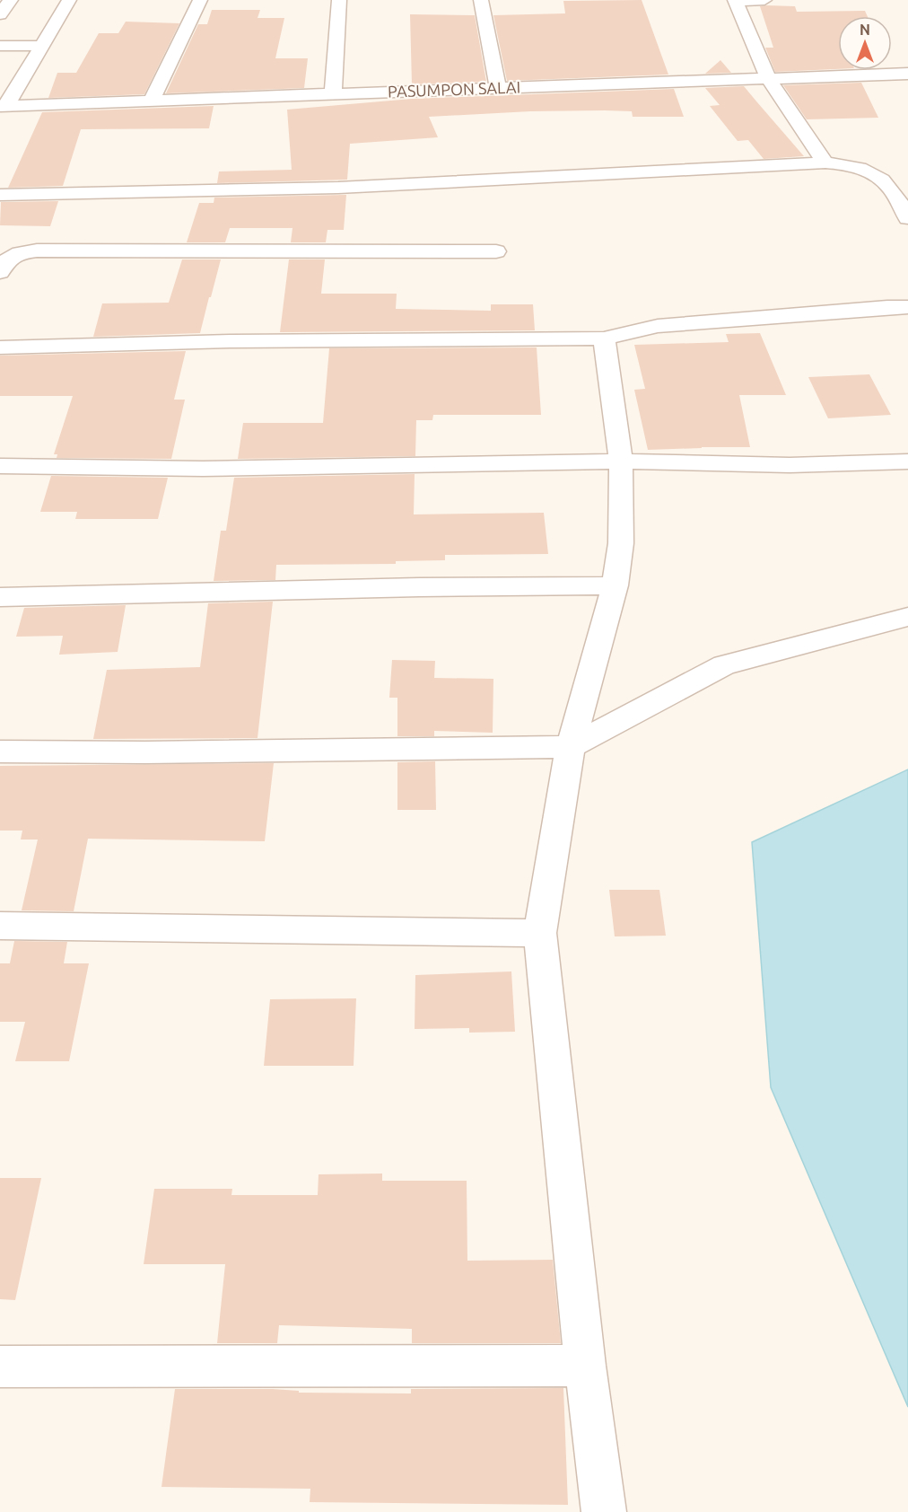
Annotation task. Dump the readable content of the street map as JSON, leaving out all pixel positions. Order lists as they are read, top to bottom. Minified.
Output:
{"streets":{"street":["PASUMPON SALAI"]},"north":"top"}
